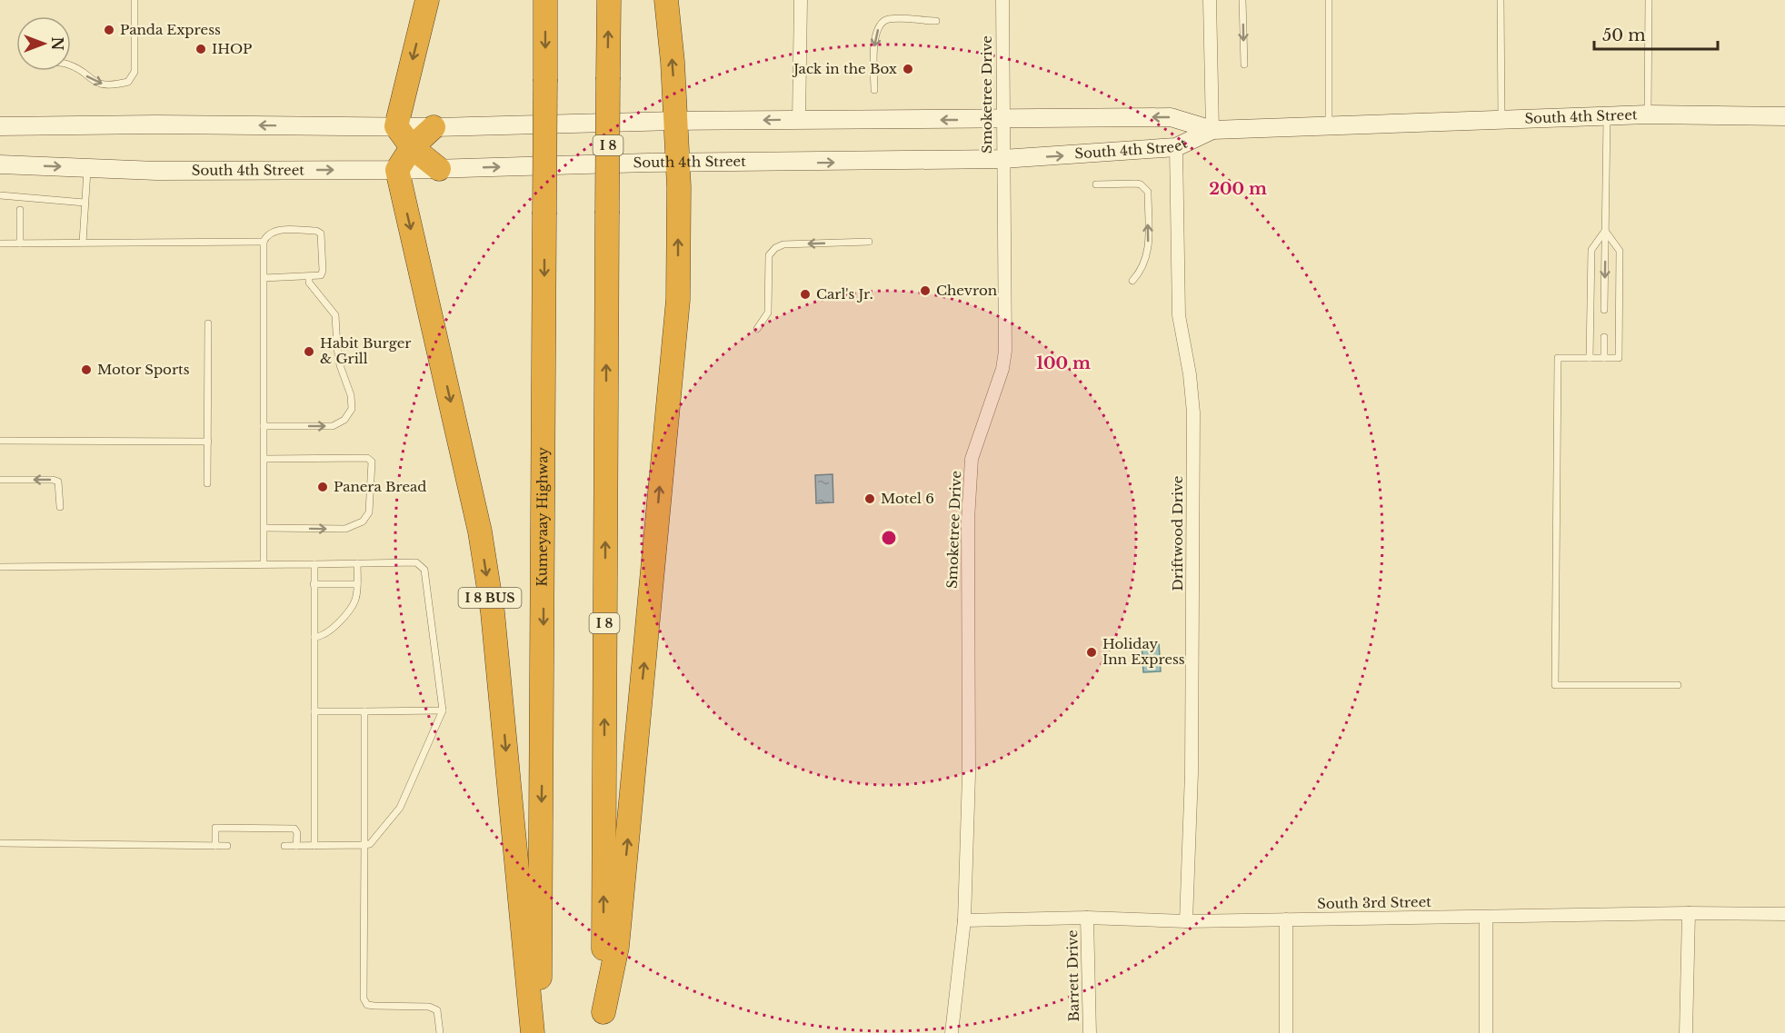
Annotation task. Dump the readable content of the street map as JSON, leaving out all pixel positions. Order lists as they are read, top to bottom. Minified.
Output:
{"streets":{"highway":["I 8","Kumeyaay Highway","I 8 BUS"],"main road":["South 4th Street"],"street":["Smoketree Drive","Driftwood Drive","South 3rd Street","Barrett Drive"]},"crossings":[["Smoketree Drive","South 4th Street"],["Smoketree Drive","South 3rd Street"],["South 4th Street","Driftwood Drive"],["South 4th Street","I 8 BUS"],["Driftwood Drive","South 3rd Street"],["South 3rd Street","Barrett Drive"]],"places":["Panda Express","IHOP","Jack in the Box","Chevron","Carl's Jr.","Habit Burger & Grill","Motor Sports","Panera Bread","Motel 6","Holiday Inn Express"],"scale_bar":"50 m","north":"right","rings":["200 m","100 m"]}
